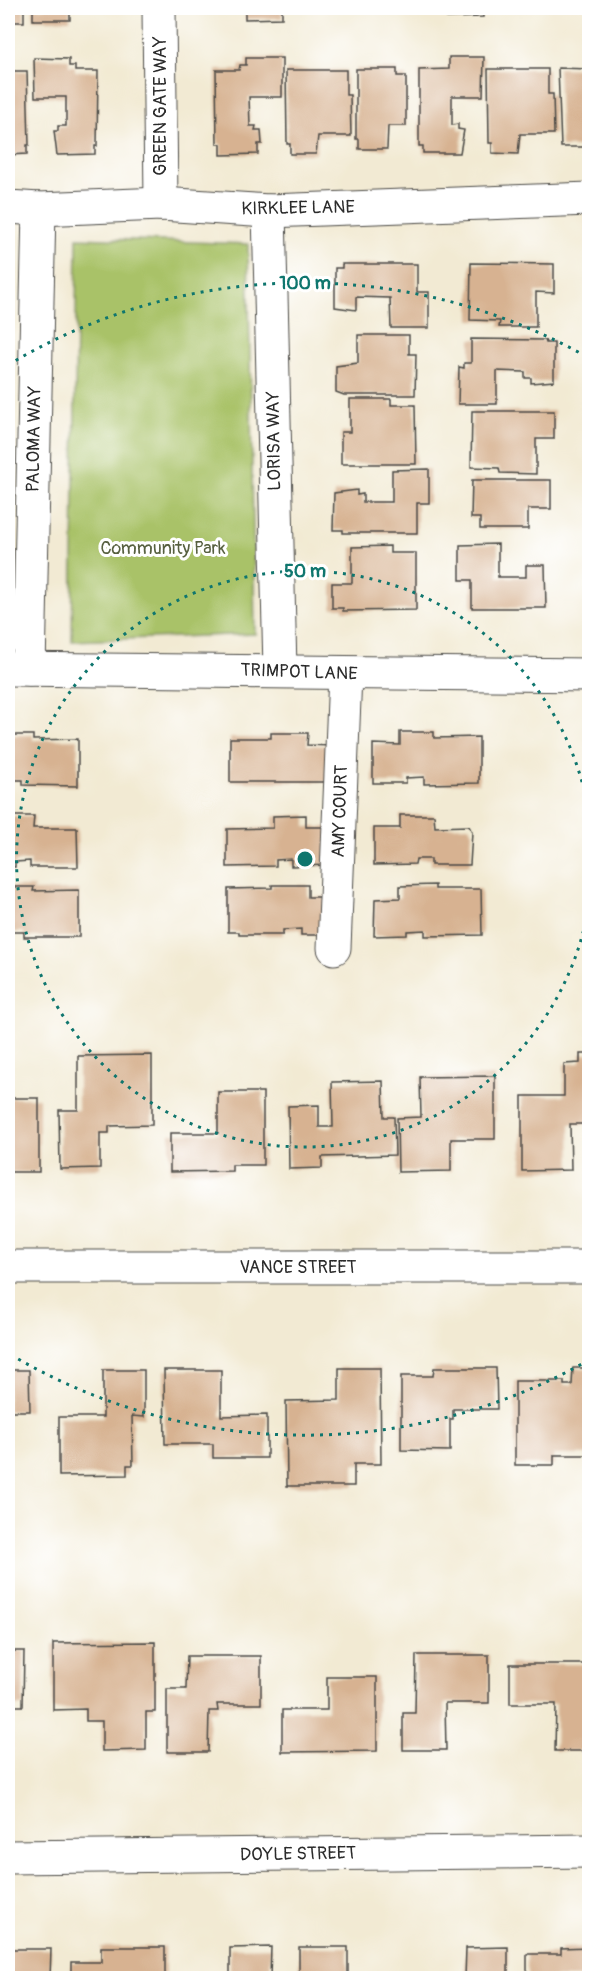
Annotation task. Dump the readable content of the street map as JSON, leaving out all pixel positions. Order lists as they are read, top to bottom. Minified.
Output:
{"streets":{"street":["GREEN GATE WAY","KIRKLEE LANE","PALOMA WAY","LORISA WAY","TRIMPOT LANE","AMY COURT","VANCE STREET","DOYLE STREET"]},"crossings":[["GREEN GATE WAY","KIRKLEE LANE"],["KIRKLEE LANE","PALOMA WAY"],["KIRKLEE LANE","LORISA WAY"],["PALOMA WAY","TRIMPOT LANE"],["LORISA WAY","TRIMPOT LANE"],["TRIMPOT LANE","AMY COURT"]],"parks":["Community Park"],"rings":["100 m","50 m"]}
